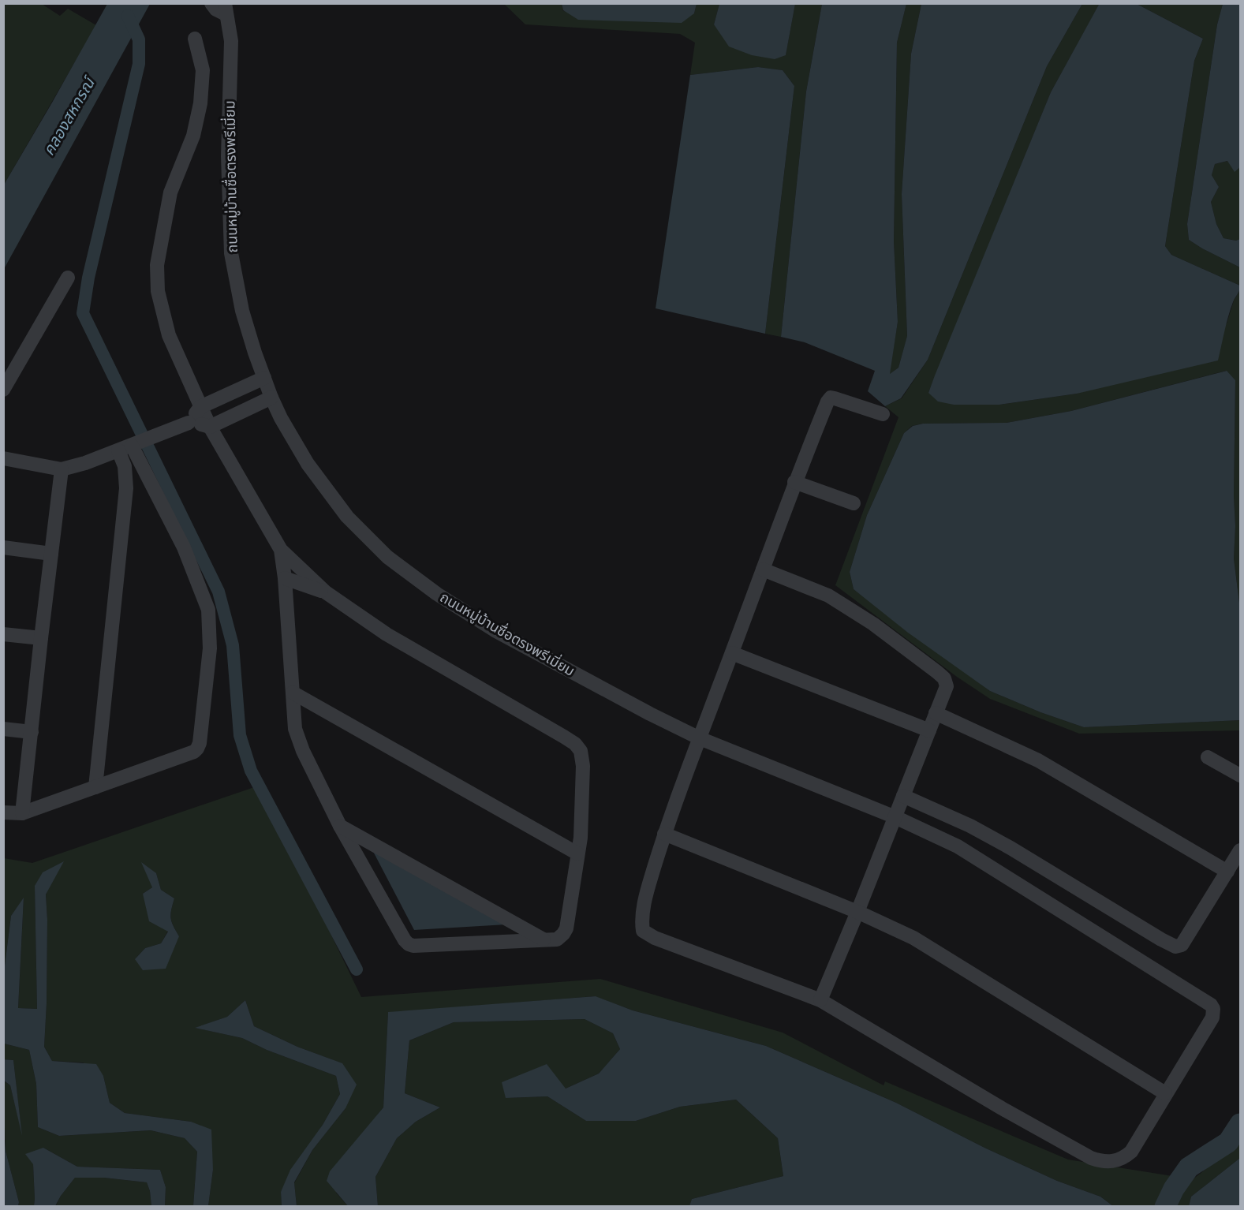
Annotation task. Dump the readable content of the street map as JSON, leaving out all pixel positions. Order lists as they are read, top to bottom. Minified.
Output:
{"streets":{"street":["ถนนหมู่บ้านซื่อตรงพรีเมี่ยม"]},"water":["คลองสหกรณ์"]}
